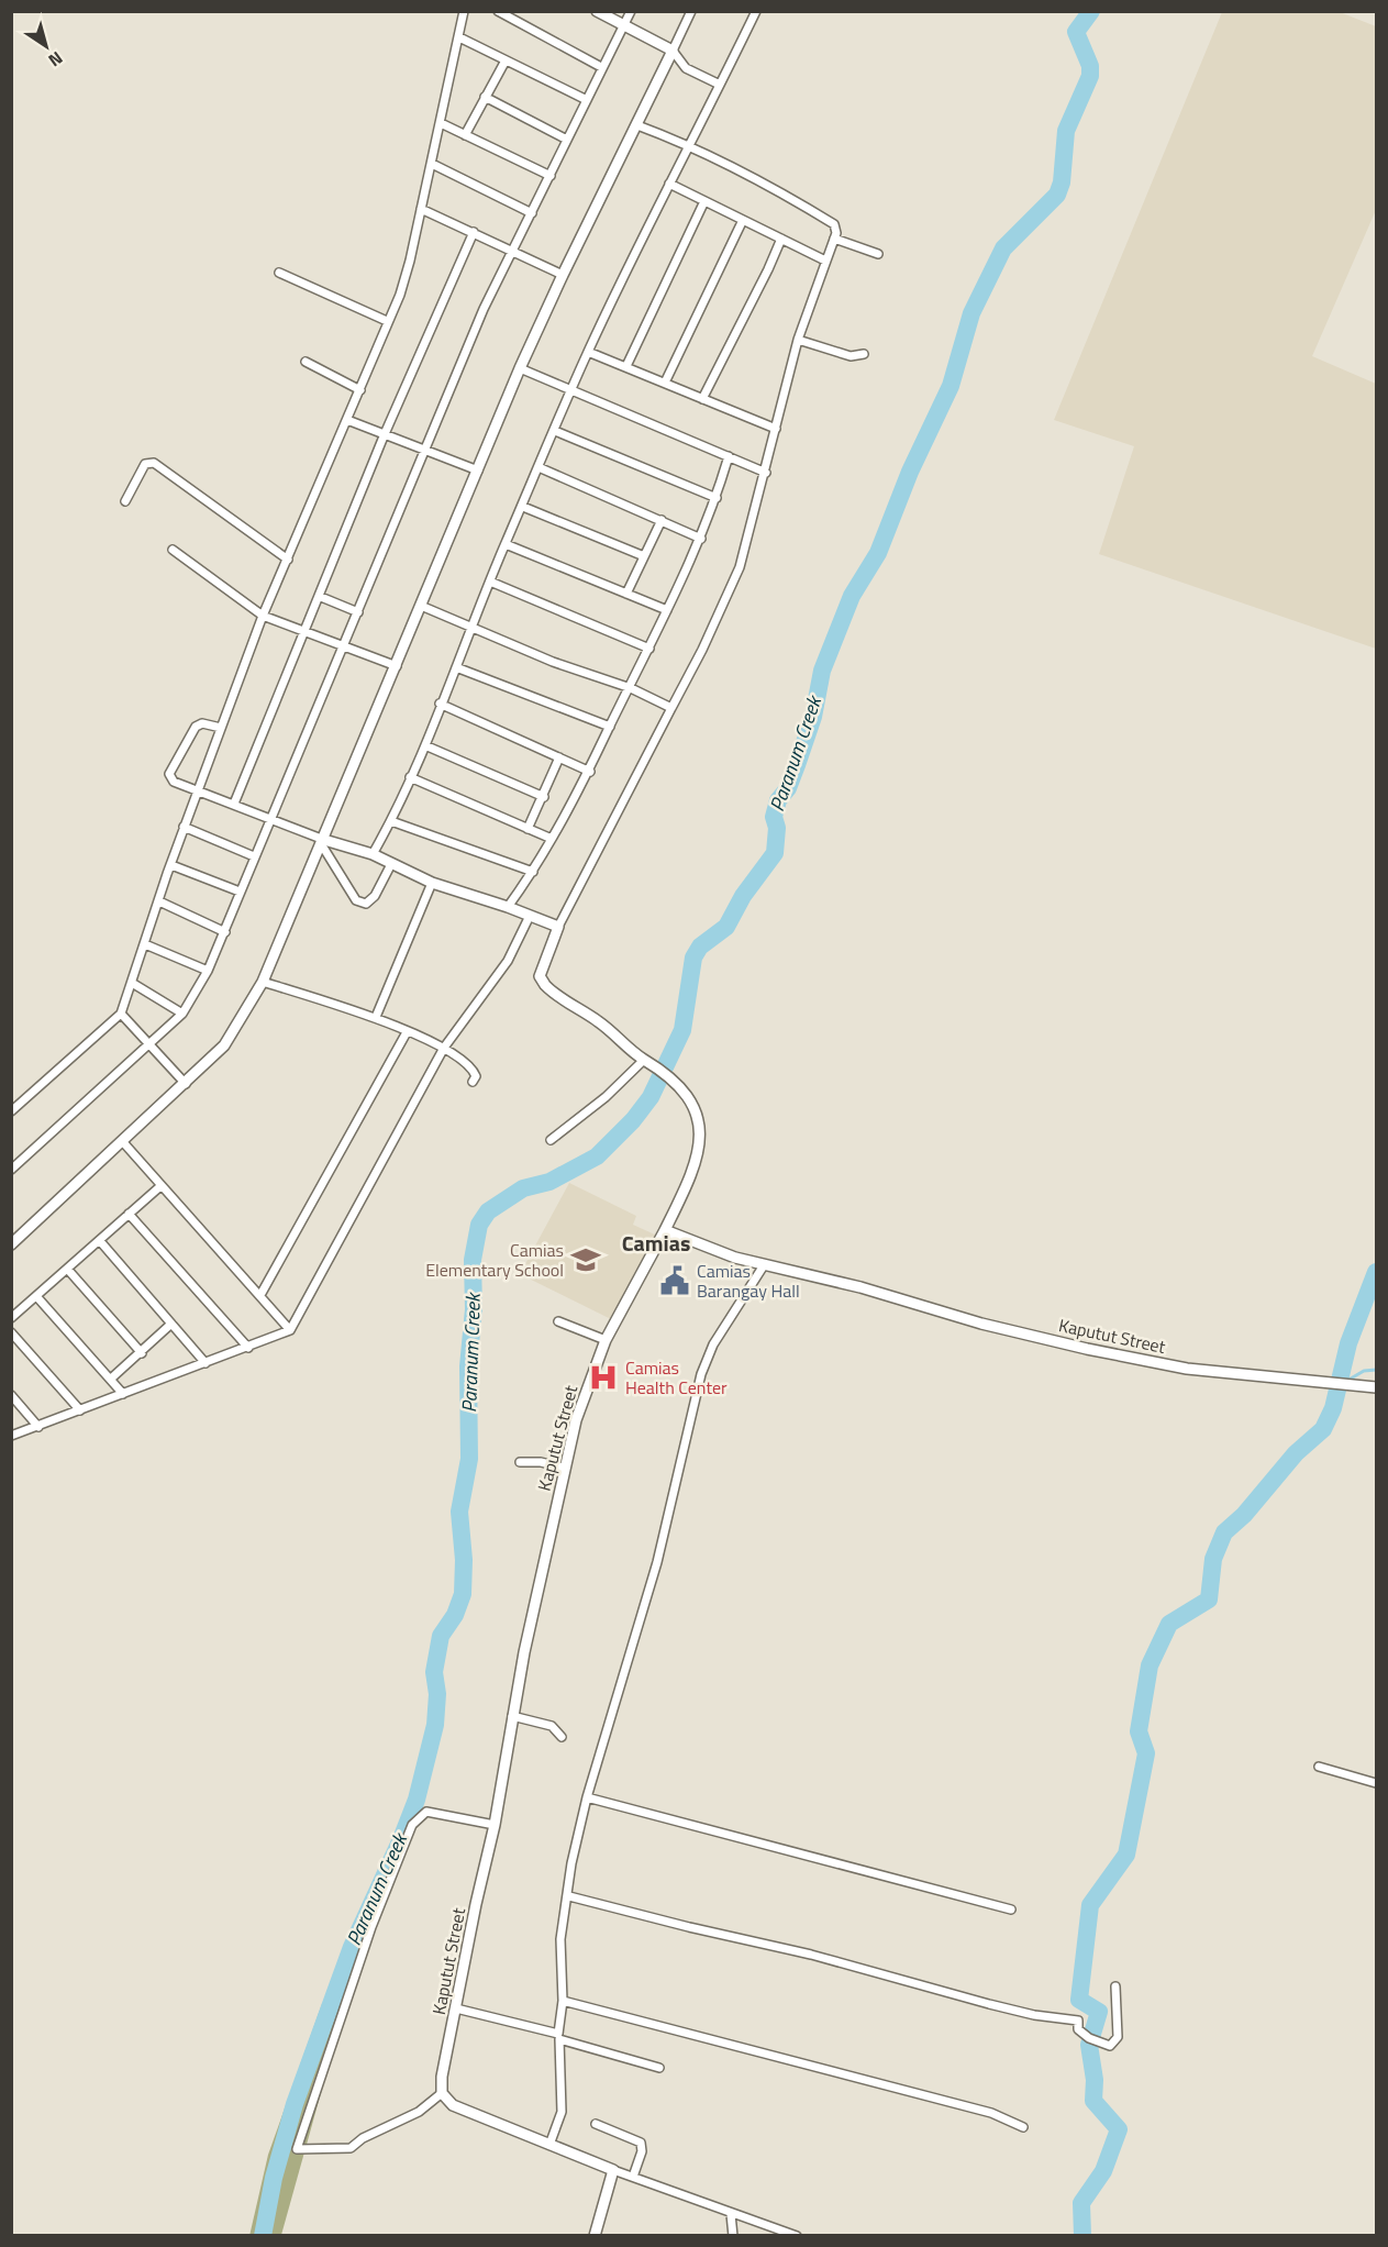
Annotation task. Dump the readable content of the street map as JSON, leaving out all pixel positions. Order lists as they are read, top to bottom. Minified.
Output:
{"streets":{"street":["Kaputut Street"]},"districts":["Camias"],"water":["Paranum Creek"],"places":{"school or university":["Camias Elementary School"],"public building":["Camias Barangay Hall"],"hospital":["Camias Health Center"]},"north":"bottom right"}
